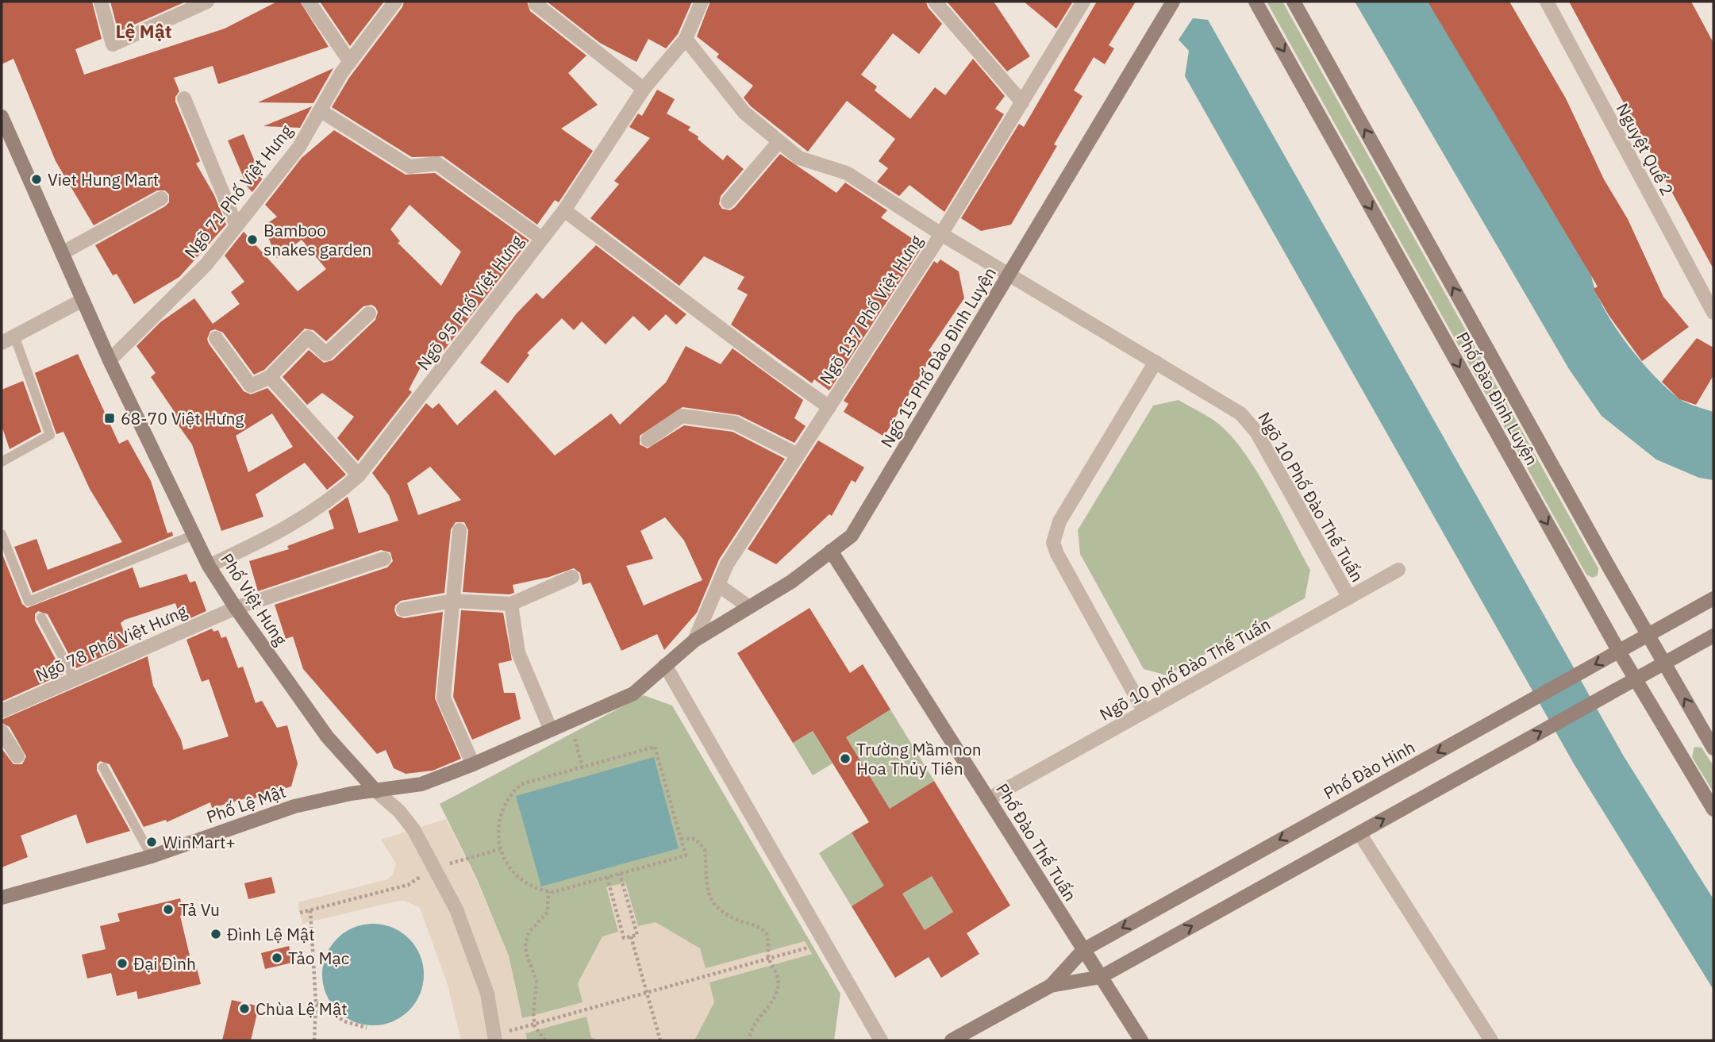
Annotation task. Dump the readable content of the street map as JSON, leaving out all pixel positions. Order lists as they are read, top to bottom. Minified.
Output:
{"streets":{"street":["Nguyệt Quế 2","Ngõ 71 Phố Việt Hưng","Ngõ 95 Phố Việt Hưng","Ngõ 137 Phố Việt Hưng","Ngõ 15 Phố Đào Đình Luyện","Phố Đào Đình Luyện","Ngõ 10 Phố Đào Thế Tuấn","Phố Việt Hưng","Ngõ 78 Phố Việt Hưng","Ngõ 10 phố Đào Thế Tuấn","Phố Đào Hinh","Phố Lệ Mật","Phố Đào Thế Tuấn"]},"crossings":[["Ngõ 71 Phố Việt Hưng","Phố Việt Hưng"],["Ngõ 95 Phố Việt Hưng","Ngõ 10 Phố Đào Thế Tuấn"],["Ngõ 95 Phố Việt Hưng","Phố Việt Hưng"],["Ngõ 137 Phố Việt Hưng","Ngõ 15 Phố Đào Đình Luyện"],["Ngõ 137 Phố Việt Hưng","Ngõ 10 Phố Đào Thế Tuấn"],["Ngõ 15 Phố Đào Đình Luyện","Ngõ 10 Phố Đào Thế Tuấn"],["Ngõ 15 Phố Đào Đình Luyện","Phố Đào Thế Tuấn"],["Phố Đào Đình Luyện","Phố Đào Hinh"],["Ngõ 10 Phố Đào Thế Tuấn","Ngõ 10 phố Đào Thế Tuấn"],["Phố Việt Hưng","Ngõ 78 Phố Việt Hưng"],["Phố Việt Hưng","Phố Lệ Mật"],["Ngõ 10 phố Đào Thế Tuấn","Phố Đào Thế Tuấn"],["Phố Đào Hinh","Phố Đào Thế Tuấn"]],"districts":["Lệ Mật"],"places":{"other":["Viet Hung Mart","Bamboo snakes garden","Trường Mầm non Hoa Thủy Tiên","WinMart+","Tả Vu","Đình Lệ Mật","Tảo Mạc","Đại Đình","Chùa Lệ Mật"],"transit":["68-70 Việt Hưng"]}}
